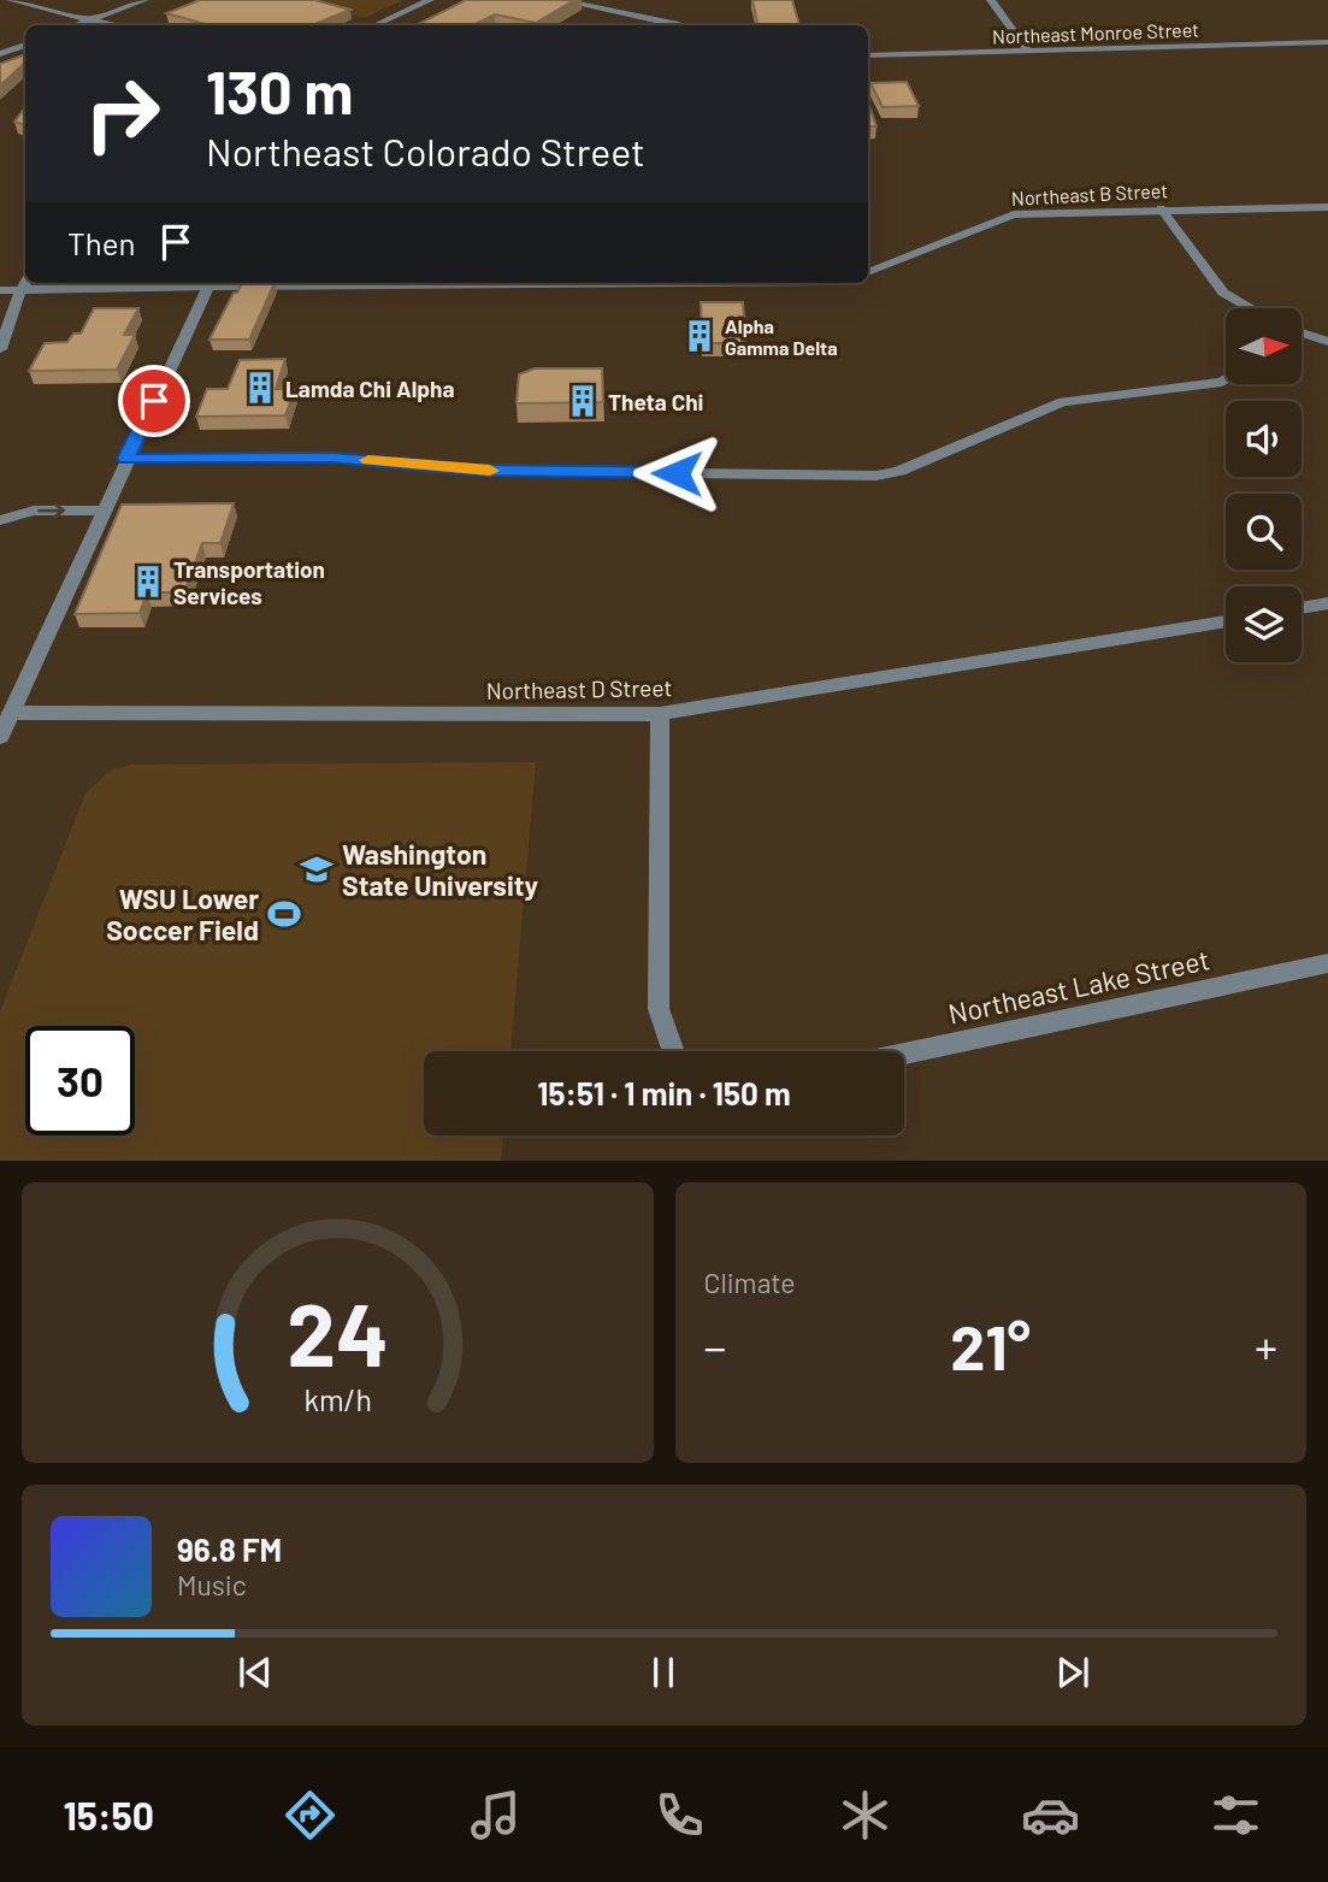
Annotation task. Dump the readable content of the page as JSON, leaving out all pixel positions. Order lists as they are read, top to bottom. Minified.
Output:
{"streets":{"street":["Northeast Monroe Street","Northeast B Street","Northeast D Street","Northeast Lake Street"]},"places":{"building":["Alpha Gamma Delta","Lamda Chi Alpha","Theta Chi","Transportation Services"],"school or university":["Washington State University"],"sports":["WSU Lower Soccer Field"]},"north":"right","page":{"turn":["130 m","Northeast Colorado Street"],"then":"Then","limit":"30","trip":"15:51 · 1 min · 150 m","tile":"Climate","heat":["−","21°","+"],"song":["96.8 FM","Music"],"tabs":"15:50","gauge":["24","km/h"]}}
